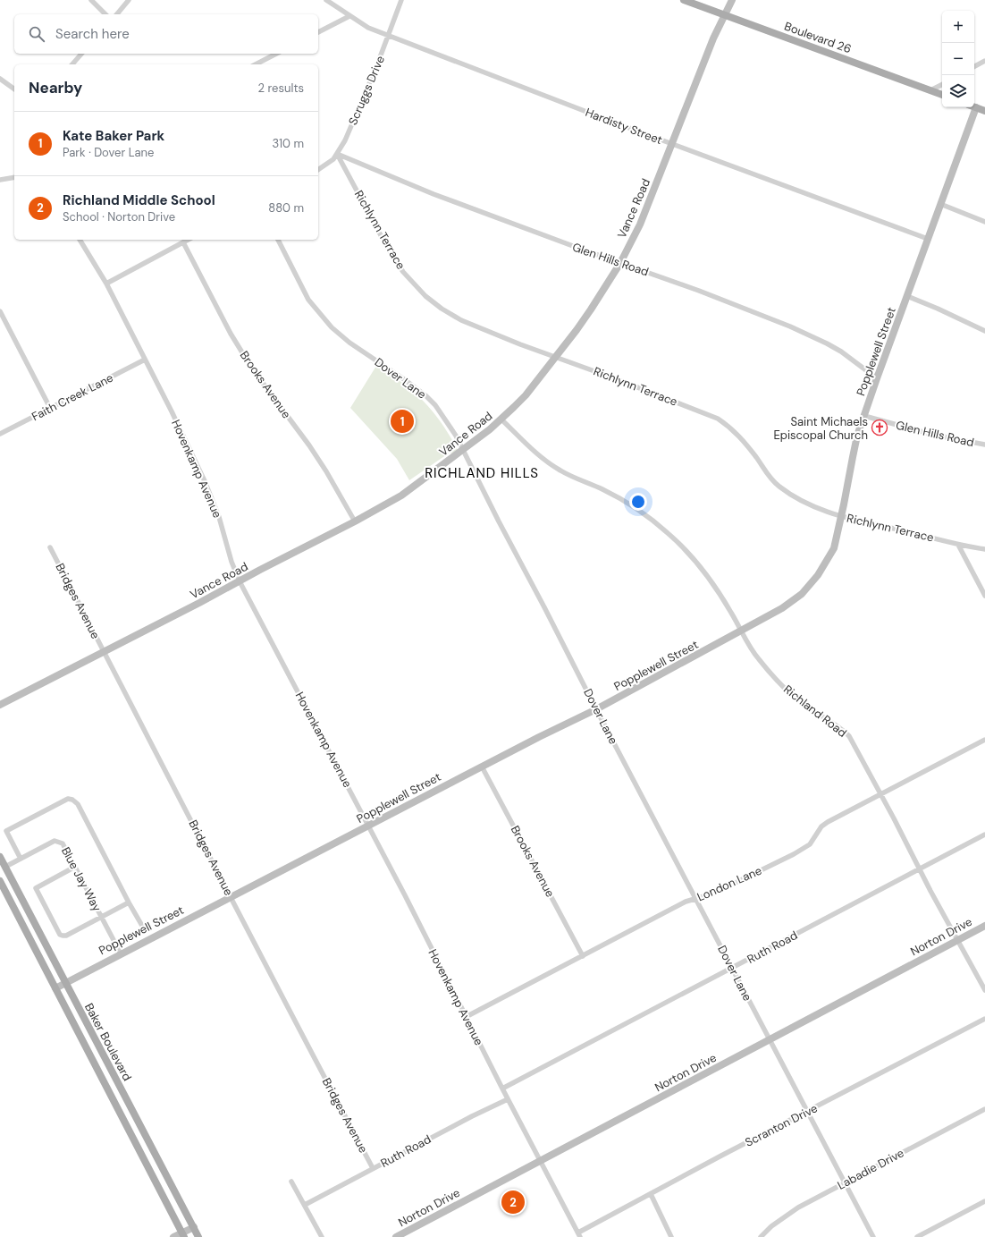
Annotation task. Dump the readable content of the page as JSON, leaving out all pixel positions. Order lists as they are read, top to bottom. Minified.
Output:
{"streets":{"main road":["Boulevard 26","Baker Boulevard"],"street":["Scruggs Drive","Hardisty Street","Vance Road","Richlynn Terrace","Glen Hills Road","Popplewell Street","Dover Lane","Brooks Avenue","Faith Creek Lane","Hovenkamp Avenue","Bridges Avenue","Richland Road","Blue Jay Way","London Lane","Norton Drive","Ruth Road","Scranton Drive","Labadie Drive"]},"crossings":[["Boulevard 26","Vance Road"],["Scruggs Drive","Hardisty Street"],["Scruggs Drive","Richlynn Terrace"],["Scruggs Drive","Glen Hills Road"],["Hardisty Street","Vance Road"],["Hardisty Street","Popplewell Street"],["Vance Road","Richlynn Terrace"],["Vance Road","Glen Hills Road"],["Vance Road","Dover Lane"],["Vance Road","Brooks Avenue"],["Vance Road","Hovenkamp Avenue"],["Vance Road","Bridges Avenue"],["Vance Road","Richland Road"],["Richlynn Terrace","Glen Hills Road"],["Richlynn Terrace","Popplewell Street"],["Glen Hills Road","Popplewell Street"],["Popplewell Street","Dover Lane"],["Popplewell Street","Brooks Avenue"],["Popplewell Street","Hovenkamp Avenue"],["Popplewell Street","Bridges Avenue"],["Popplewell Street","Richland Road"],["Popplewell Street","Blue Jay Way"],["Popplewell Street","Baker Boulevard"],["Dover Lane","London Lane"],["Dover Lane","Norton Drive"],["Dover Lane","Ruth Road"],["Dover Lane","Scranton Drive"],["Dover Lane","Labadie Drive"],["Brooks Avenue","London Lane"],["Faith Creek Lane","Hovenkamp Avenue"],["Hovenkamp Avenue","London Lane"],["Hovenkamp Avenue","Norton Drive"],["Hovenkamp Avenue","Ruth Road"],["Hovenkamp Avenue","Scranton Drive"],["Bridges Avenue","Ruth Road"],["Richland Road","London Lane"],["Richland Road","Norton Drive"],["Richland Road","Ruth Road"],["Blue Jay Way","Baker Boulevard"]],"districts":["RICHLAND HILLS"],"places":{"church":["Saint Michaels Episcopal Church"]},"page":{"map_buttons":["+","−"],"search":"Search here","heading":["Nearby","2 results"],"list":[{"mark":"1","name":"Kate Baker Park","note":"Park · Dover Lane","value":"310 m"},{"mark":"2","name":"Richland Middle School","note":"School · Norton Drive","value":"880 m"}],"pins":["1","2"]}}
